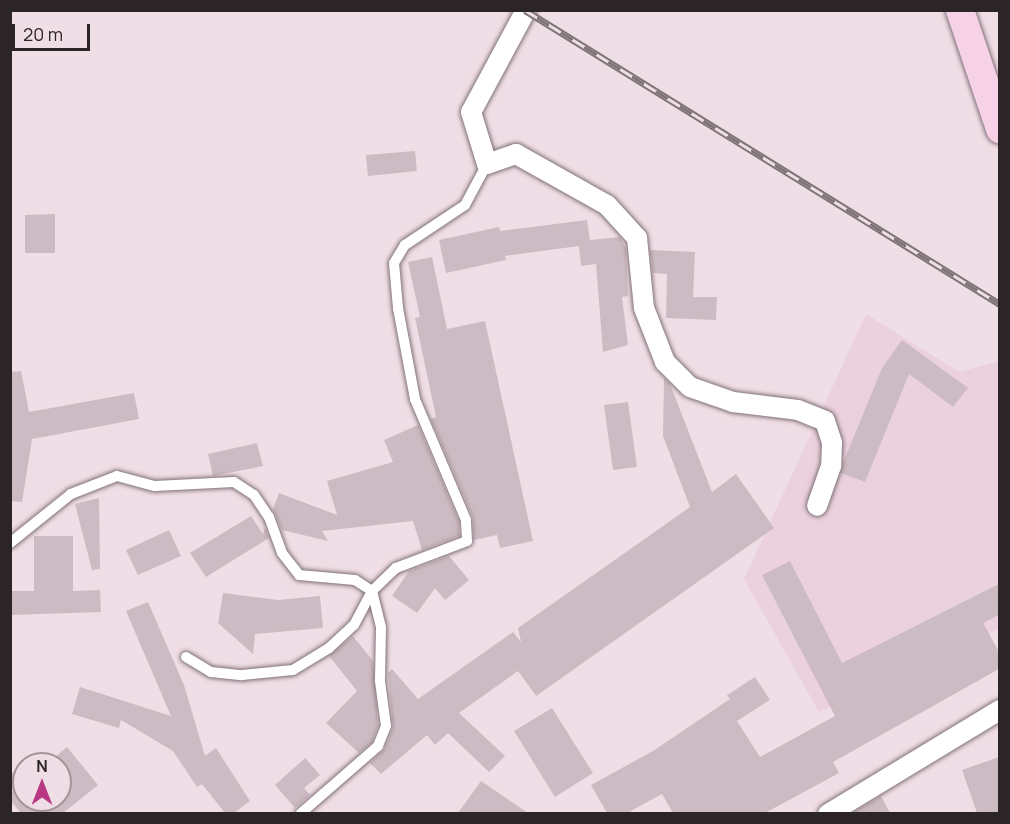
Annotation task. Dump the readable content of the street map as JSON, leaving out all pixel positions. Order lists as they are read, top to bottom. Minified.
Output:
{"scale_bar":"20 m","north":"top"}
